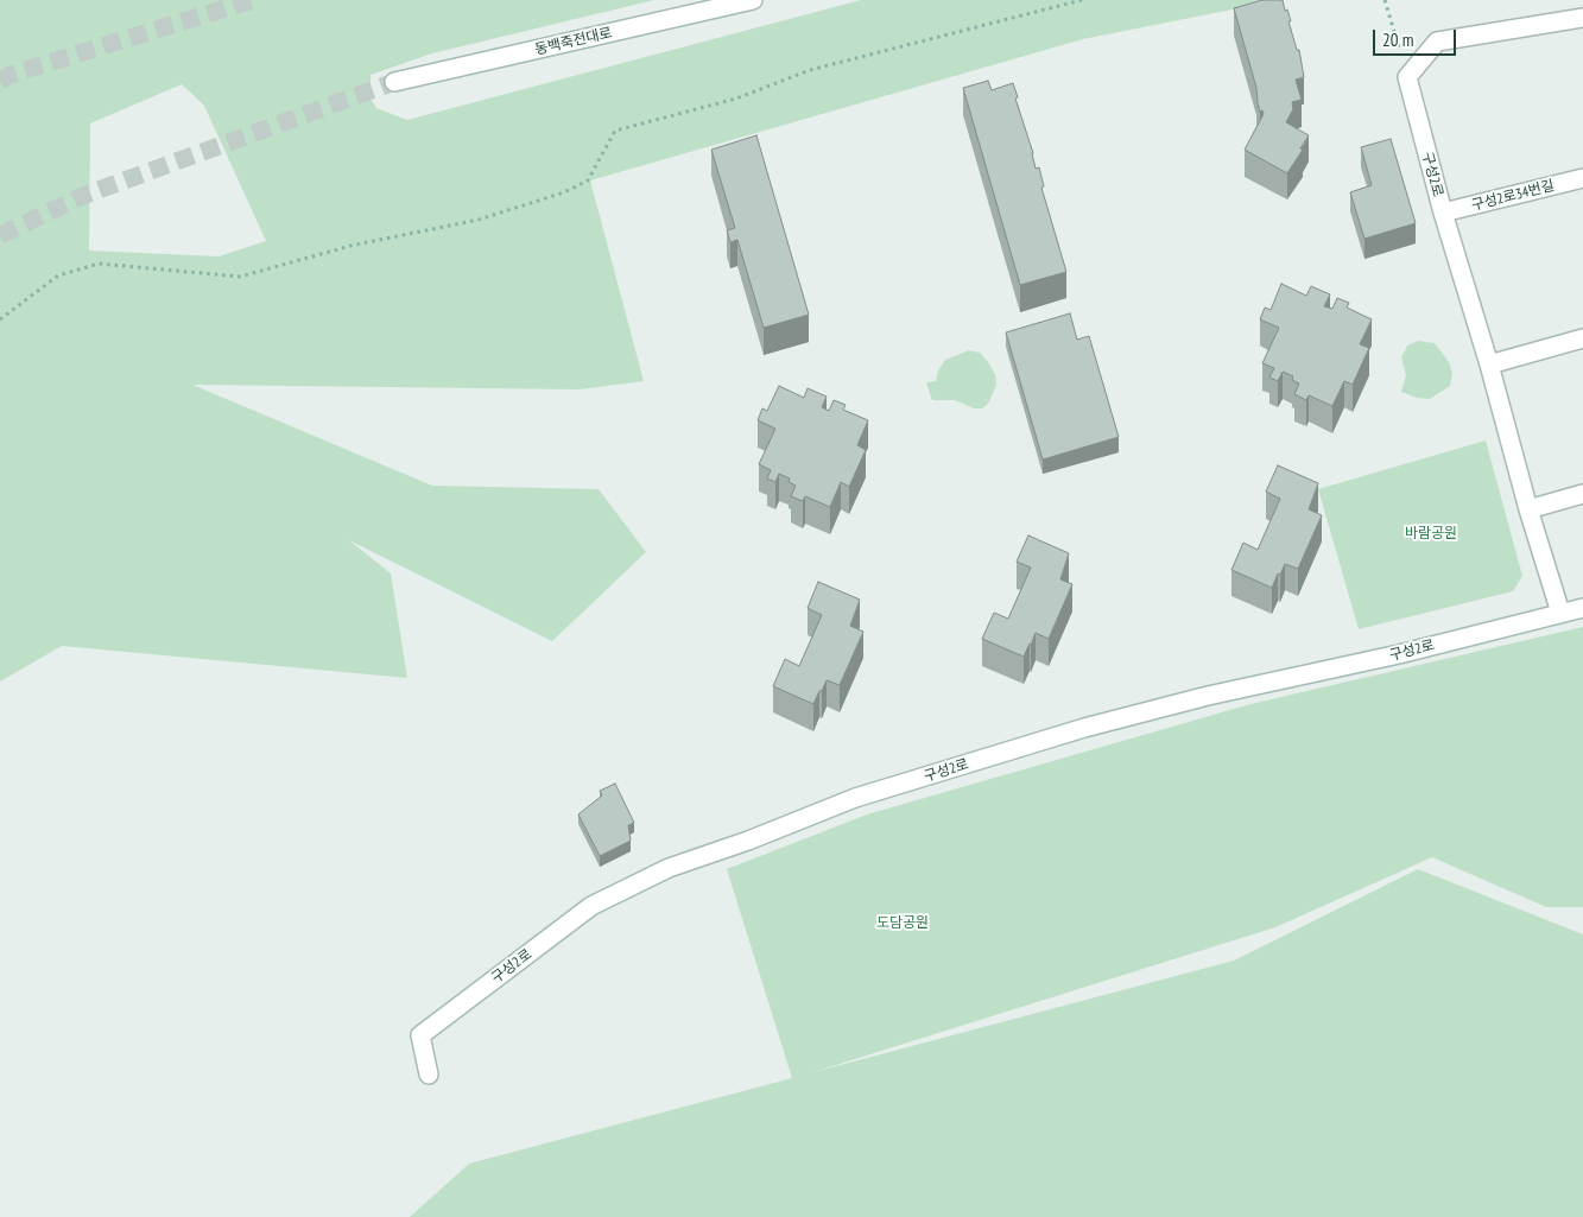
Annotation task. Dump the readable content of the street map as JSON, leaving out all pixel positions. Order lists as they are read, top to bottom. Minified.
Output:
{"streets":{"street":["동백죽전대로","구성2로","구성2로34번길"]},"crossings":[["구성2로","구성2로34번길"]],"parks":["바람공원","도담공원"],"scale_bar":"20 m"}
